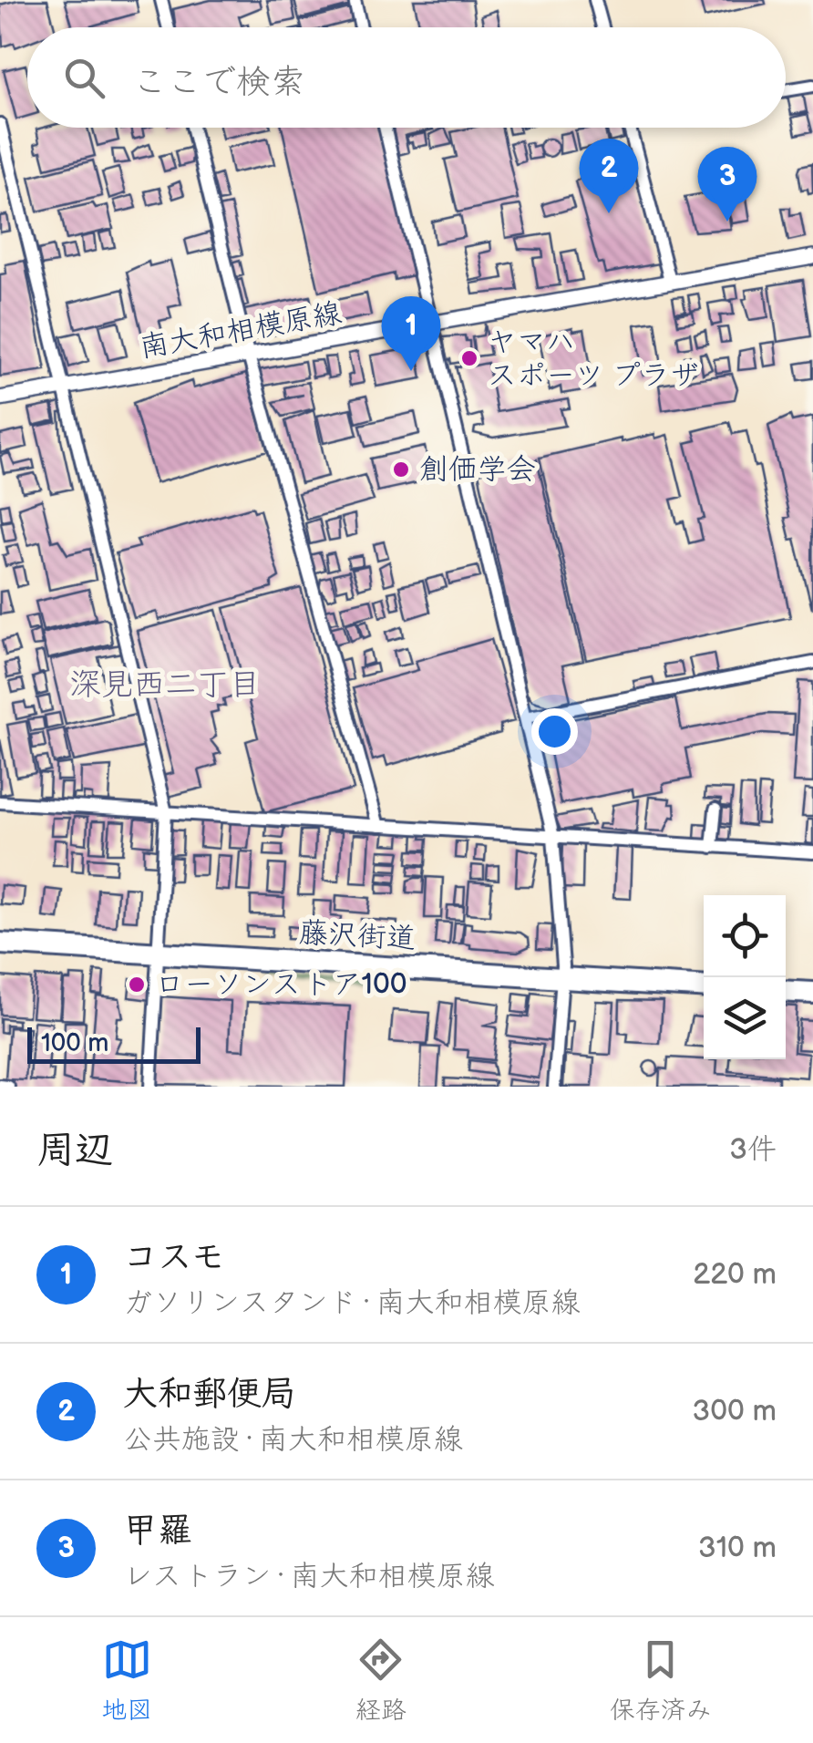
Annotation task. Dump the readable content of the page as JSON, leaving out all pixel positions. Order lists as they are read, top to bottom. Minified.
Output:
{"streets":{"highway":["藤沢街道"],"street":["南大和相模原線"]},"districts":["深見西二丁目"],"places":["ヤマハ スポーツ プラザ","創価学会","ローソンストア100"],"scale_bar":"100 m","page":{"search":"ここで検索","pins":["2","3","1"],"scale":"100 m","heading":["周辺","3件"],"list":[{"mark":"1","name":"コスモ","note":"ガソリンスタンド · 南大和相模原線","value":"220 m"},{"mark":"2","name":"大和郵便局","note":"公共施設 · 南大和相模原線","value":"300 m"},{"mark":"3","name":"甲羅","note":"レストラン · 南大和相模原線","value":"310 m"}],"nav":["地図","経路","保存済み"]}}
